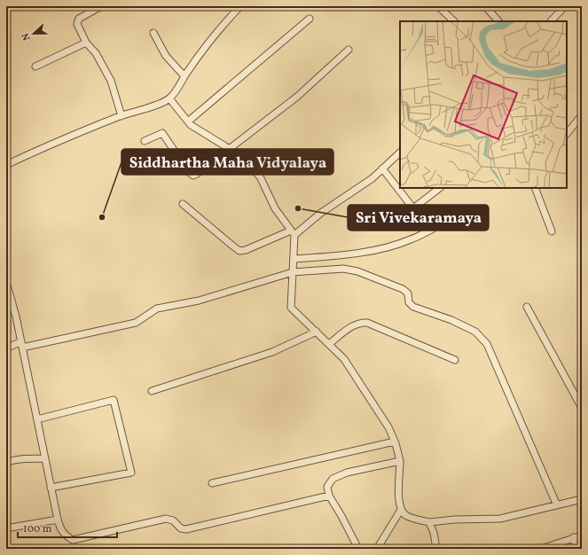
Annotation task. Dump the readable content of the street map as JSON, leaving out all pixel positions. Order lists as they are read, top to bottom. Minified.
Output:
{"places":["Sri Vivekaramaya","Siddhartha Maha Vidyalaya"],"scale_bar":"100 m","north":"left"}
